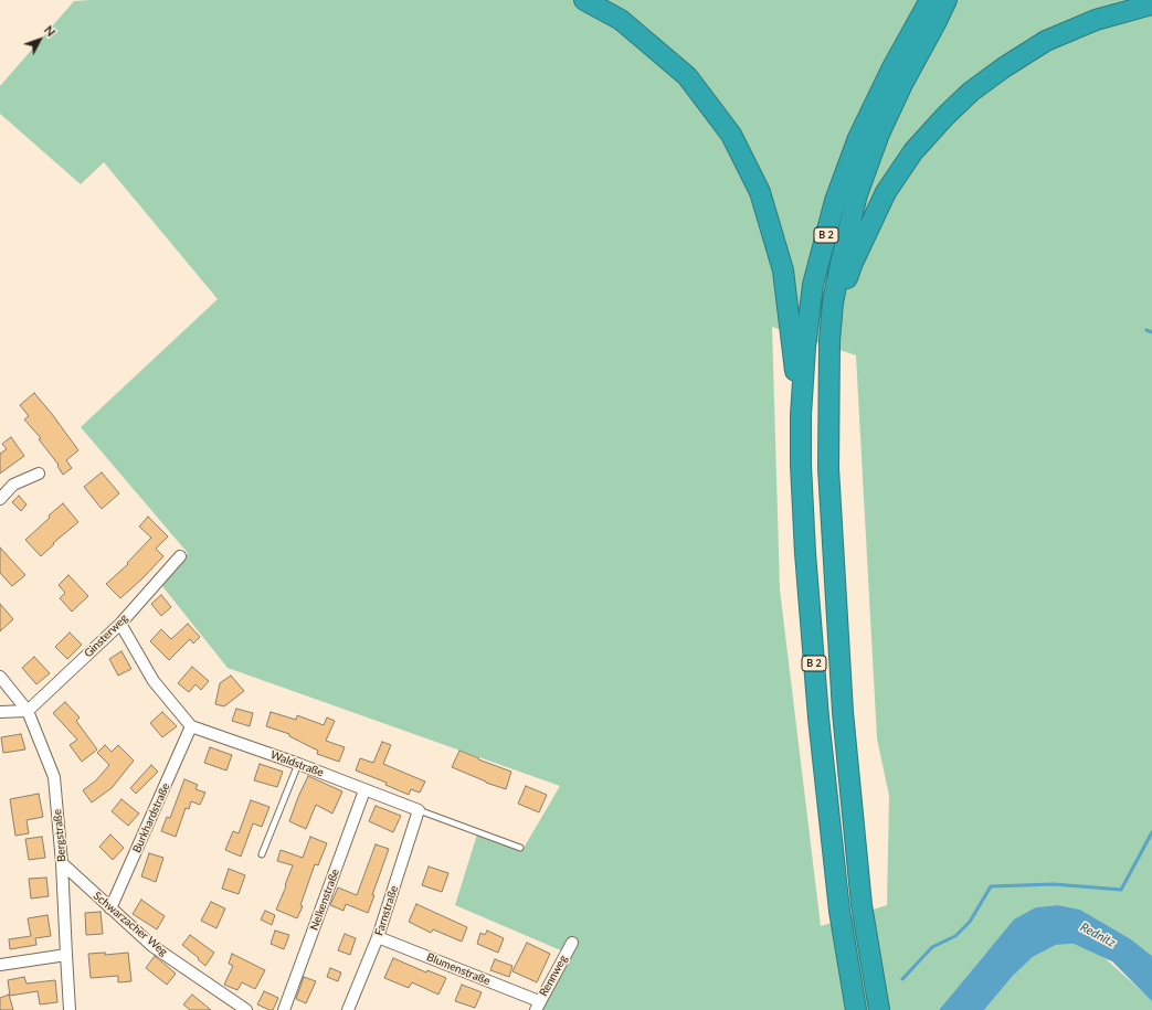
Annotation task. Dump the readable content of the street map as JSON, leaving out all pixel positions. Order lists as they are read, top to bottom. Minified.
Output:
{"streets":{"highway":["B 2"],"street":["Ginsterweg","Waldstraße","Burkhardstraße","Bergstraße","Nelkenstraße","Farnstraße","Schwarzacher Weg","Blumenstraße","Rennweg"]},"crossings":[["Ginsterweg","Bergstraße"],["Waldstraße","Burkhardstraße"],["Waldstraße","Nelkenstraße"],["Waldstraße","Farnstraße"],["Burkhardstraße","Schwarzacher Weg"],["Bergstraße","Schwarzacher Weg"],["Farnstraße","Blumenstraße"],["Blumenstraße","Rennweg"]],"water":["Rednitz"],"north":"top right"}
